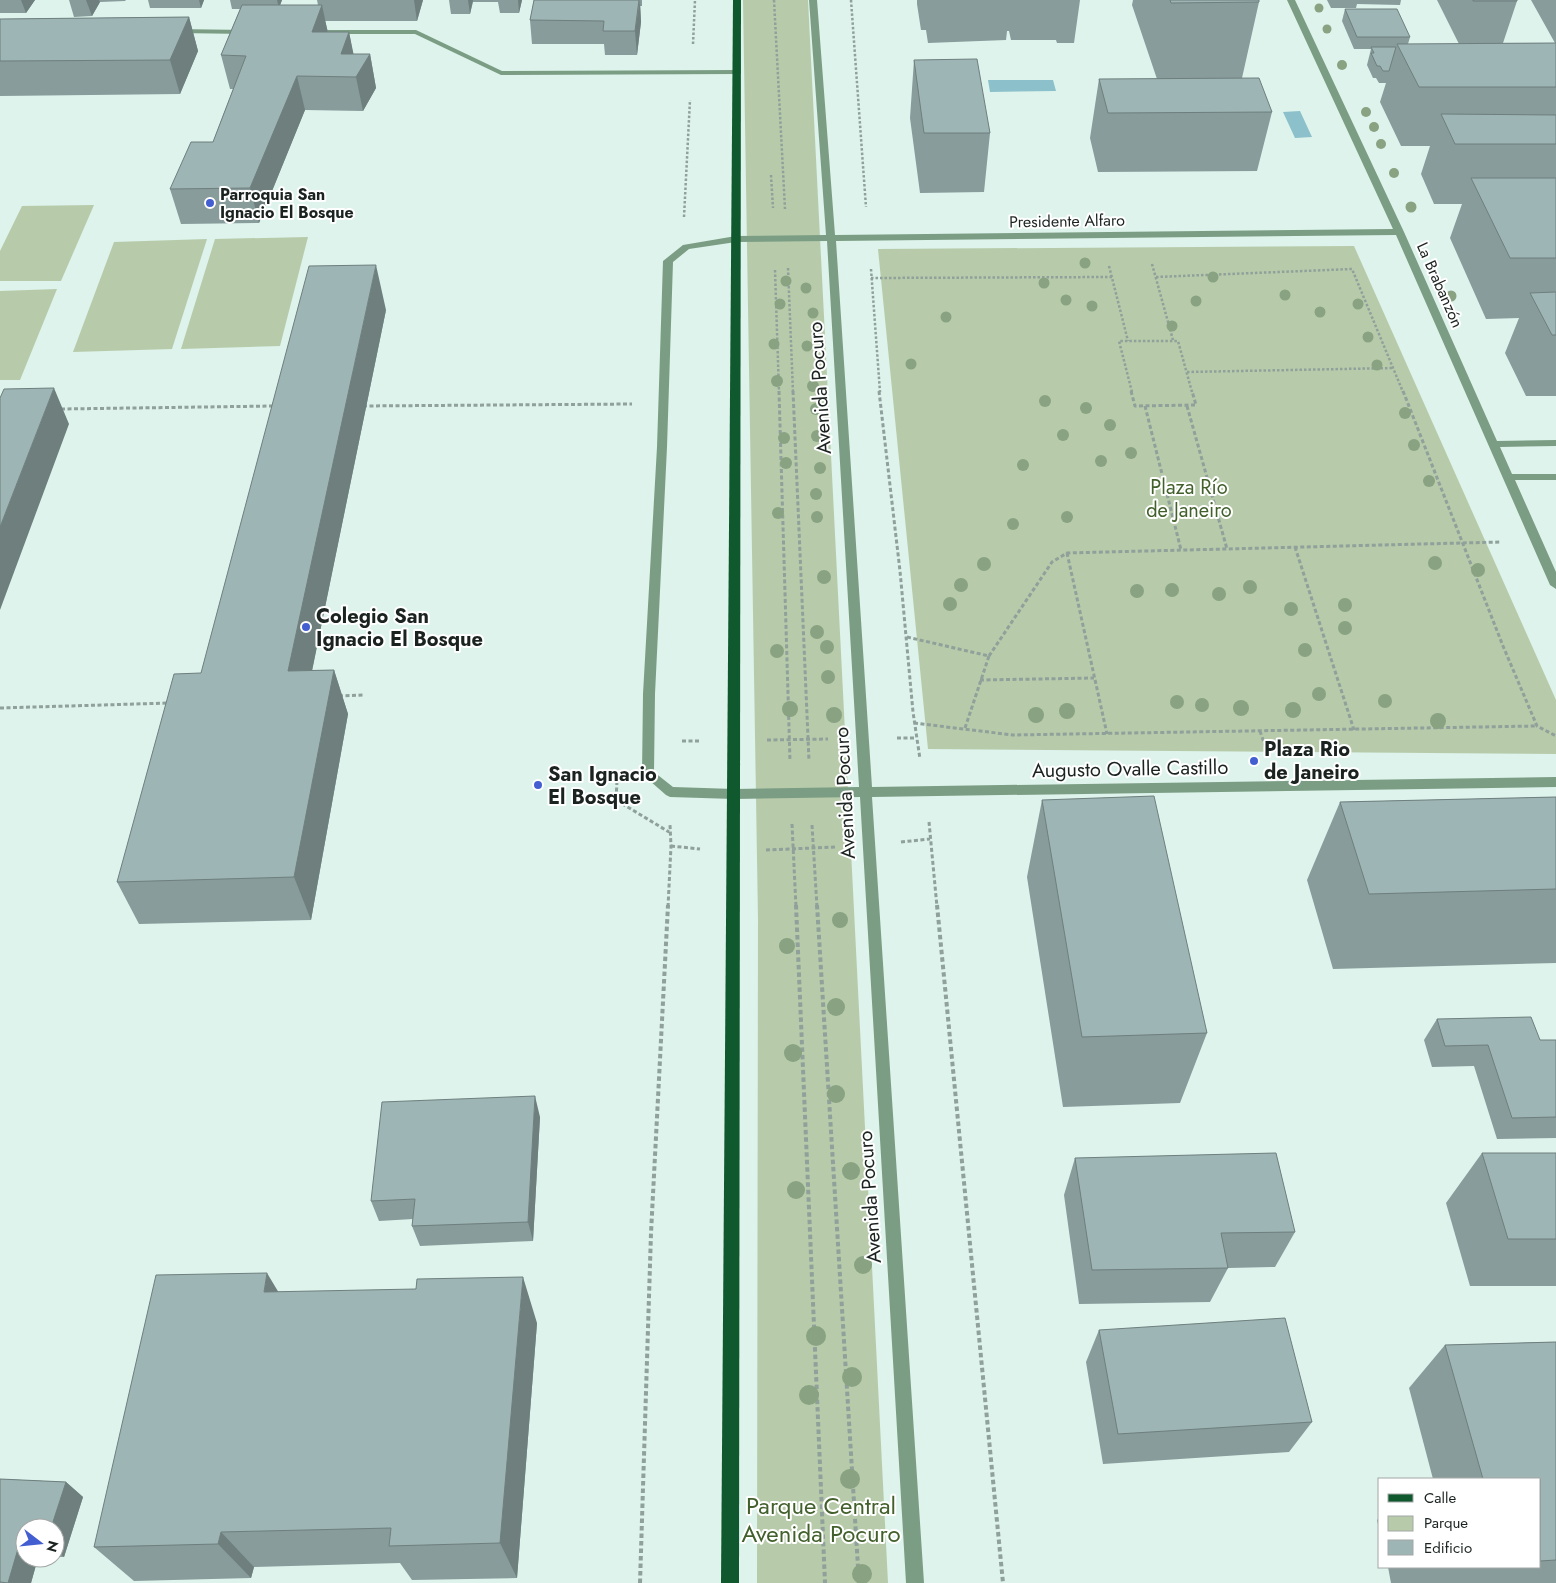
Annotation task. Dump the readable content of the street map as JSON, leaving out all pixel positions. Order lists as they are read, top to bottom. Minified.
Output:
{"streets":{"street":["Presidente Alfaro","La Brabanzón","Avenida Pocuro","Augusto Ovalle Castillo"]},"crossings":[["Presidente Alfaro","La Brabanzón"],["Presidente Alfaro","Avenida Pocuro"],["Presidente Alfaro","Augusto Ovalle Castillo"],["Avenida Pocuro","Augusto Ovalle Castillo"]],"parks":["Plaza Río de Janeiro","Parque Central Avenida Pocuro"],"places":["Parroquia San Ignacio El Bosque","Colegio San Ignacio El Bosque","Plaza Rio de Janeiro","San Ignacio El Bosque"],"legend":["Calle","Parque","Edificio"],"north":"right"}
